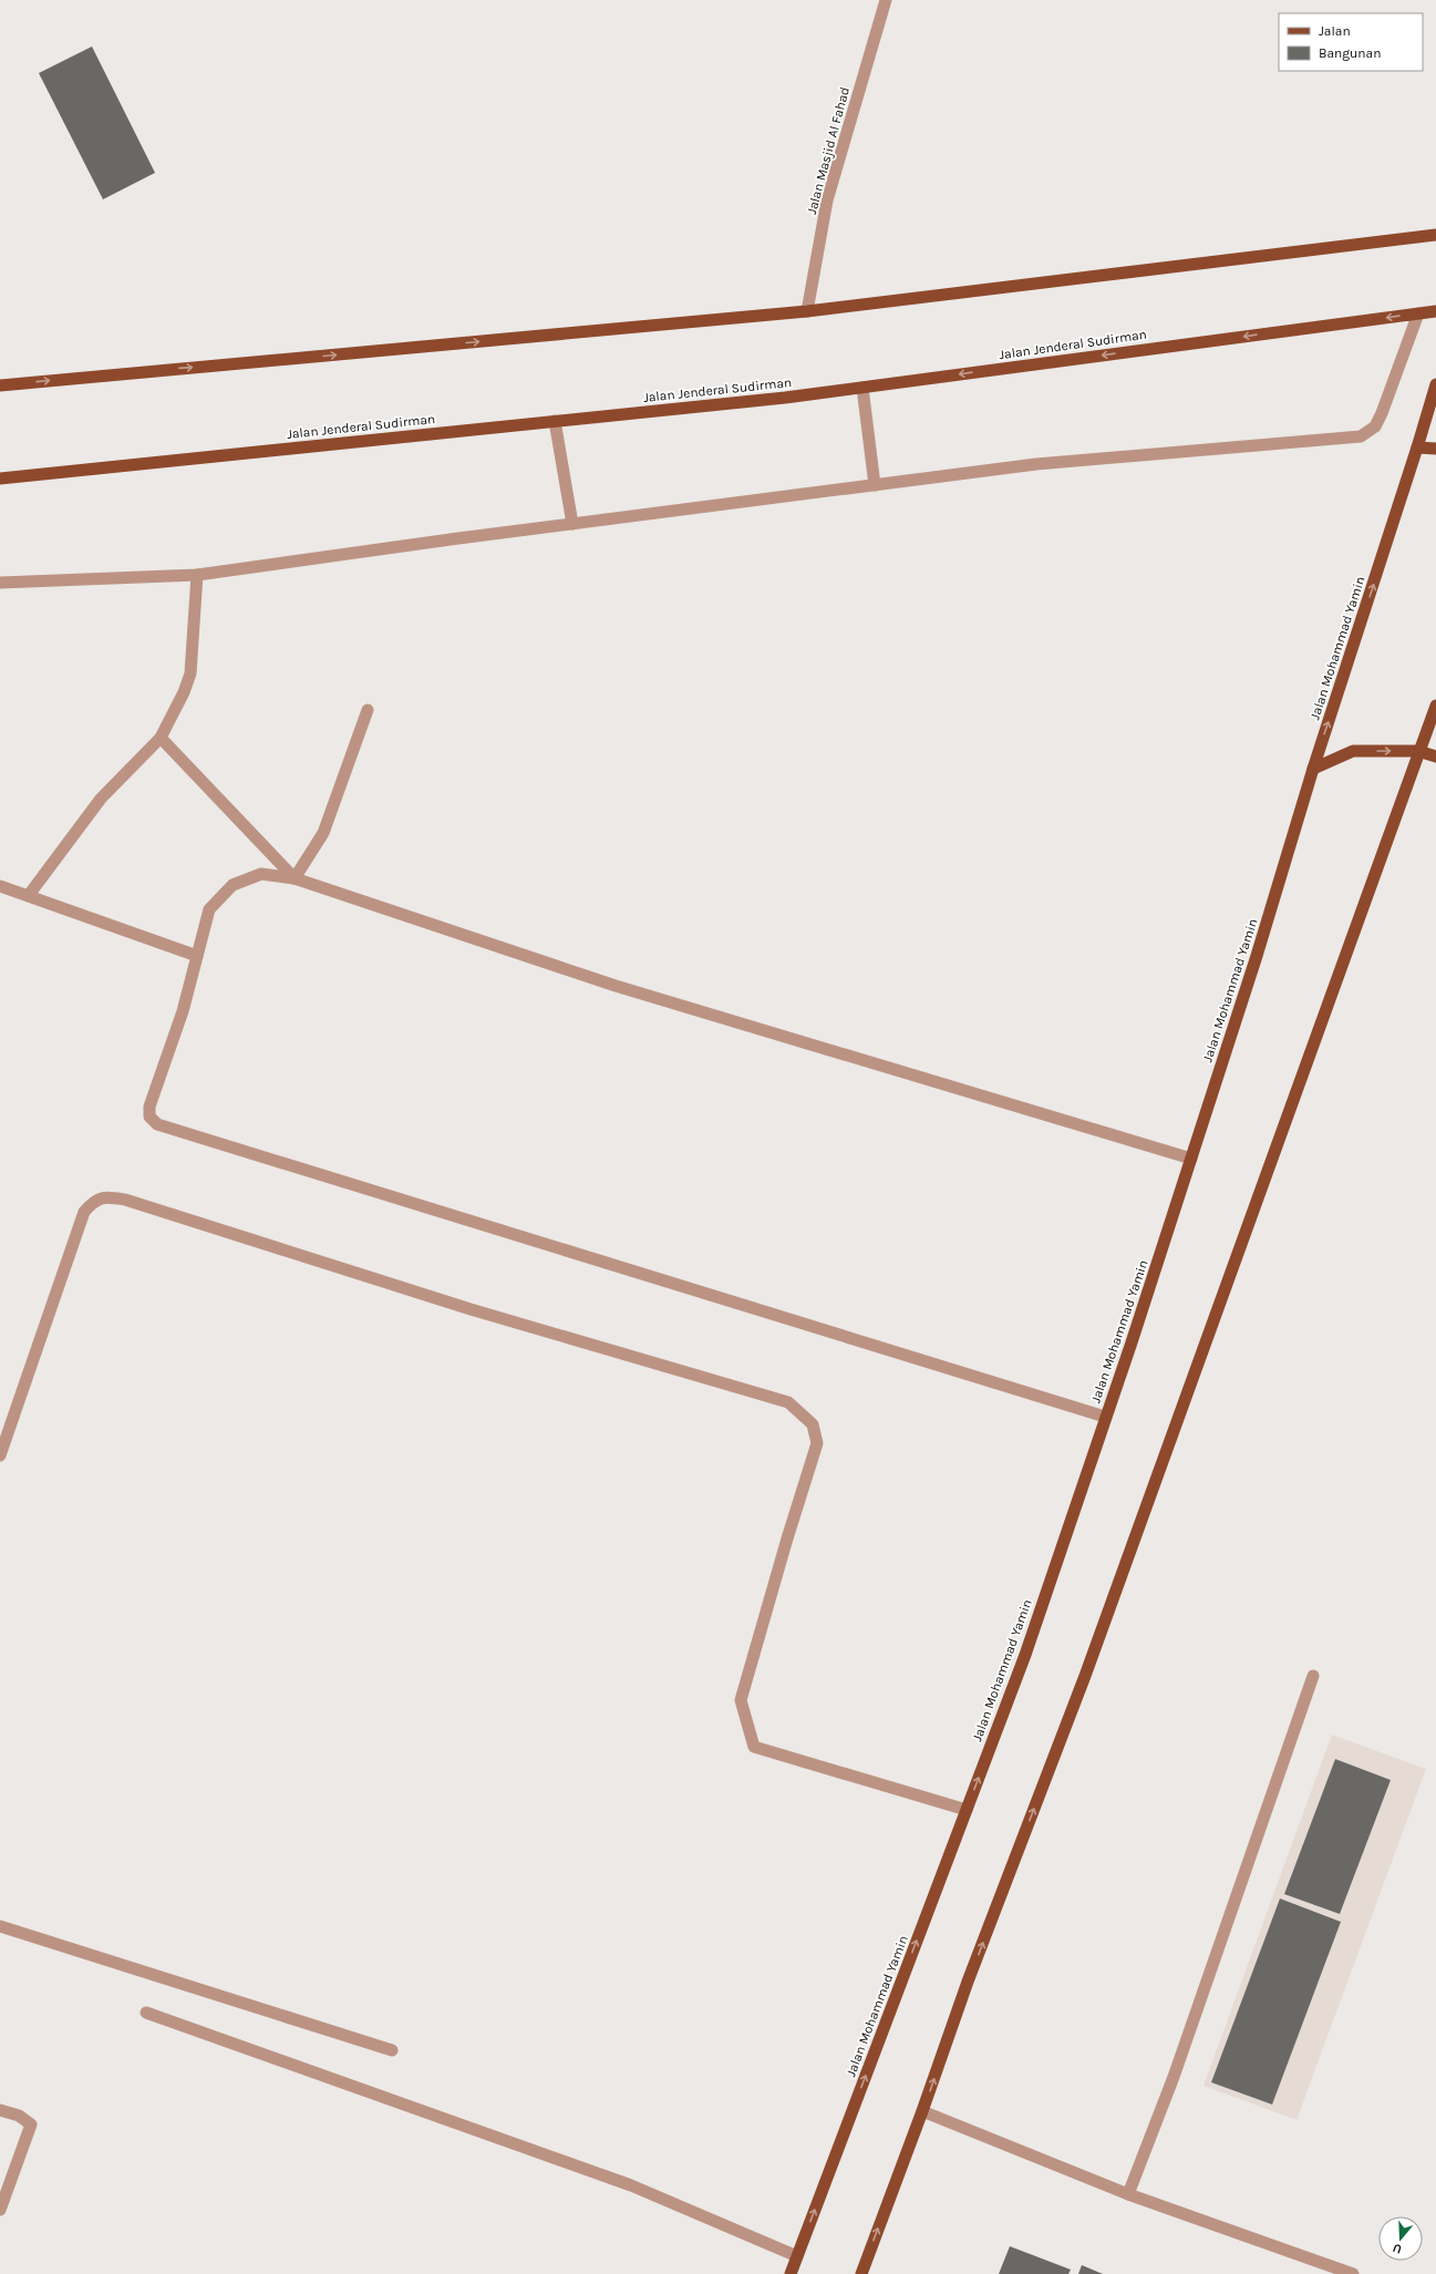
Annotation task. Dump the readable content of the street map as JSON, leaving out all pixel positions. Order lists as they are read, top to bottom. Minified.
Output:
{"streets":{"main road":["Jalan Jenderal Sudirman","Jalan Mohammad Yamin"],"street":["Jalan Masjid Al Fahad"]},"legend":["Jalan","Bangunan"],"north":"bottom"}
